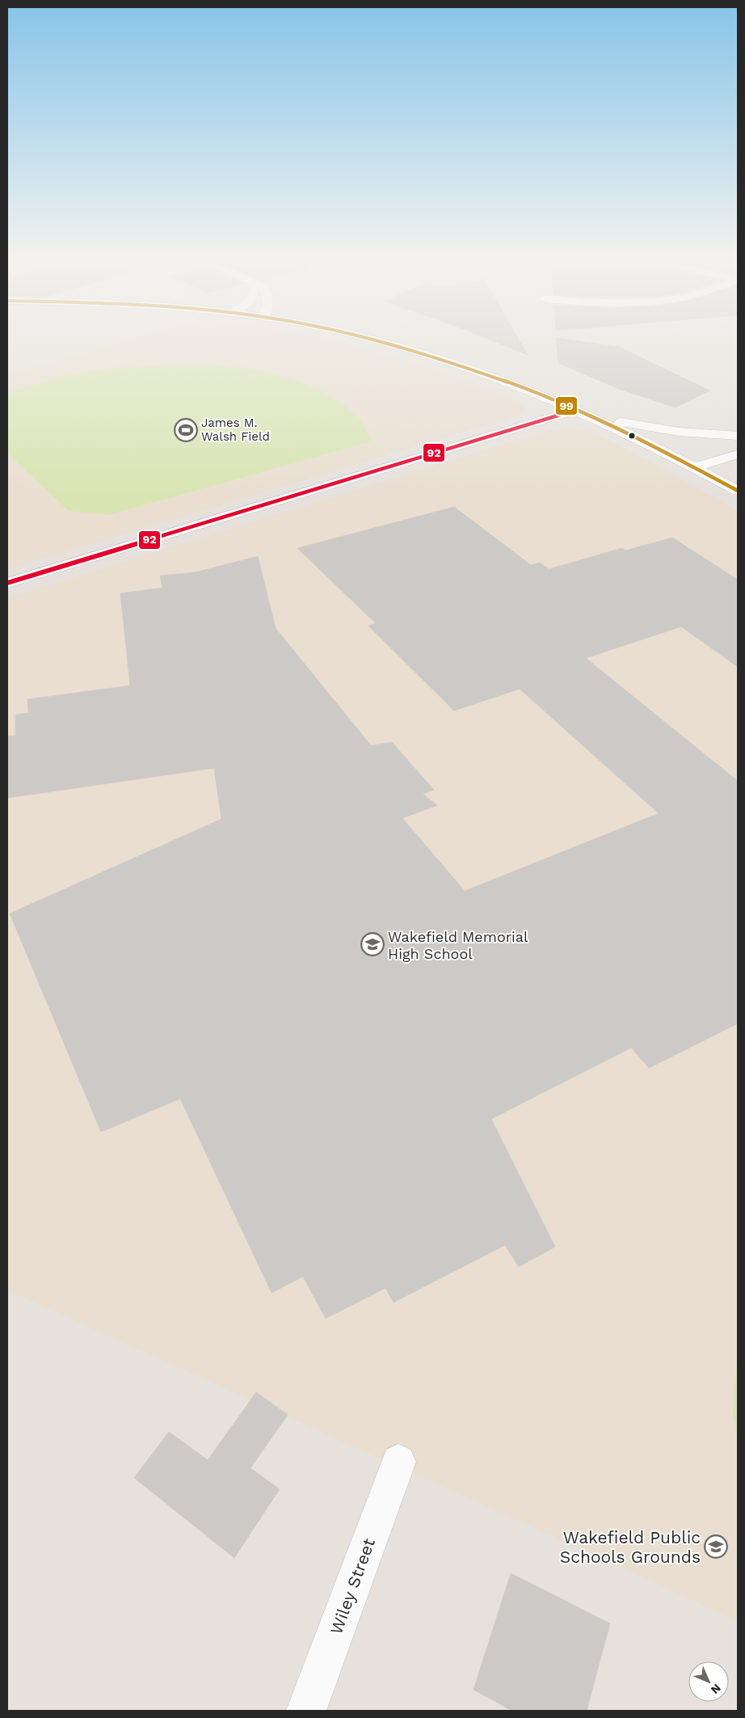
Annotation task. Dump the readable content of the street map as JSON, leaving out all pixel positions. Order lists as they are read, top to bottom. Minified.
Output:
{"streets":{"street":["Wiley Street"]},"places":{"sports":["James M. Walsh Field"],"school or university":["Wakefield Memorial High School","Wakefield Public Schools Grounds"]},"lines":["transit line 99","transit line 92"],"north":"bottom right"}
